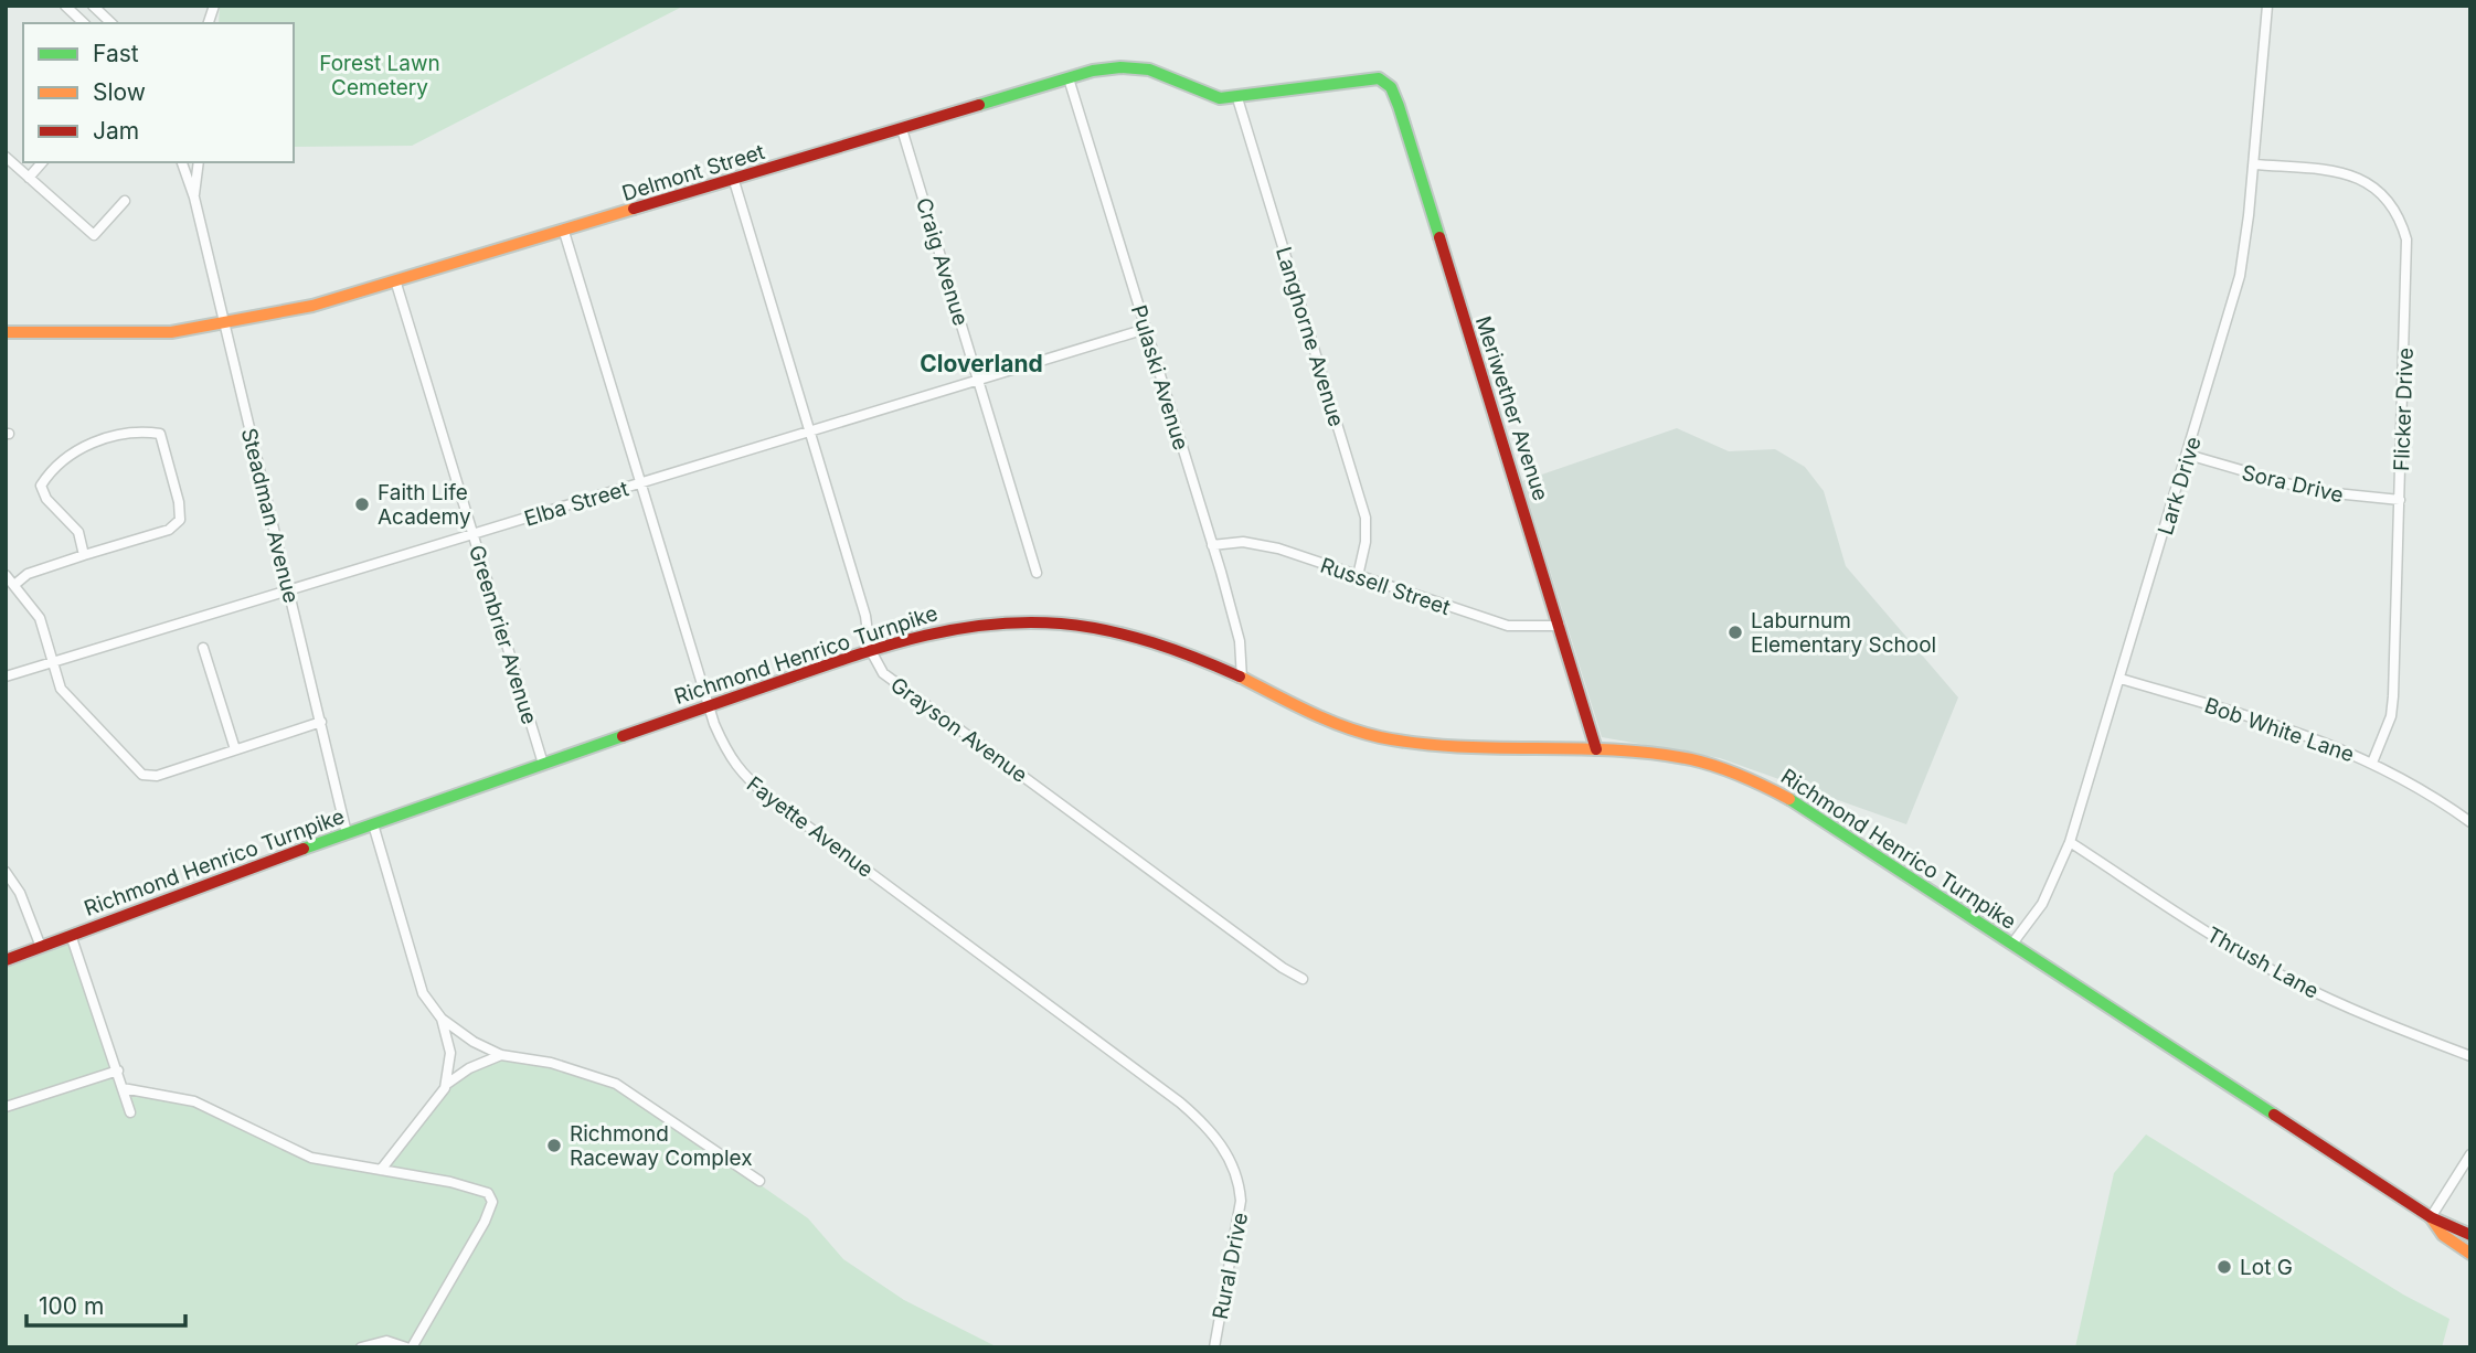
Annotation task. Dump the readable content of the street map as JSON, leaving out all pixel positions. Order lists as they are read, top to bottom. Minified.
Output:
{"streets":{"main road":["Delmont Street","Meriwether Avenue","Richmond Henrico Turnpike"],"street":["Craig Avenue","Langhorne Avenue","Pulaski Avenue","Flicker Drive","Sora Drive","Lark Drive","Elba Street","Steadman Avenue","Russell Street","Greenbrier Avenue","Grayson Avenue","Bob White Lane","Fayette Avenue","Thrush Lane","Rural Drive"]},"crossings":[["Delmont Street","Craig Avenue"],["Delmont Street","Langhorne Avenue"],["Delmont Street","Pulaski Avenue"],["Delmont Street","Meriwether Avenue"],["Delmont Street","Steadman Avenue"],["Delmont Street","Greenbrier Avenue"],["Delmont Street","Grayson Avenue"],["Delmont Street","Fayette Avenue"],["Craig Avenue","Elba Street"],["Langhorne Avenue","Russell Street"],["Pulaski Avenue","Elba Street"],["Pulaski Avenue","Russell Street"],["Pulaski Avenue","Richmond Henrico Turnpike"],["Meriwether Avenue","Russell Street"],["Meriwether Avenue","Richmond Henrico Turnpike"],["Flicker Drive","Sora Drive"],["Flicker Drive","Lark Drive"],["Flicker Drive","Bob White Lane"],["Sora Drive","Lark Drive"],["Lark Drive","Richmond Henrico Turnpike"],["Lark Drive","Bob White Lane"],["Lark Drive","Thrush Lane"],["Elba Street","Steadman Avenue"],["Elba Street","Greenbrier Avenue"],["Elba Street","Grayson Avenue"],["Elba Street","Fayette Avenue"],["Steadman Avenue","Richmond Henrico Turnpike"],["Greenbrier Avenue","Richmond Henrico Turnpike"],["Richmond Henrico Turnpike","Grayson Avenue"],["Richmond Henrico Turnpike","Fayette Avenue"],["Fayette Avenue","Rural Drive"]],"districts":["Cloverland"],"parks":["Forest Lawn Cemetery"],"places":["Faith Life Academy","Laburnum Elementary School","Richmond Raceway Complex","Lot G"],"legend":["Fast","Slow","Jam"],"scale_bar":"100 m"}
